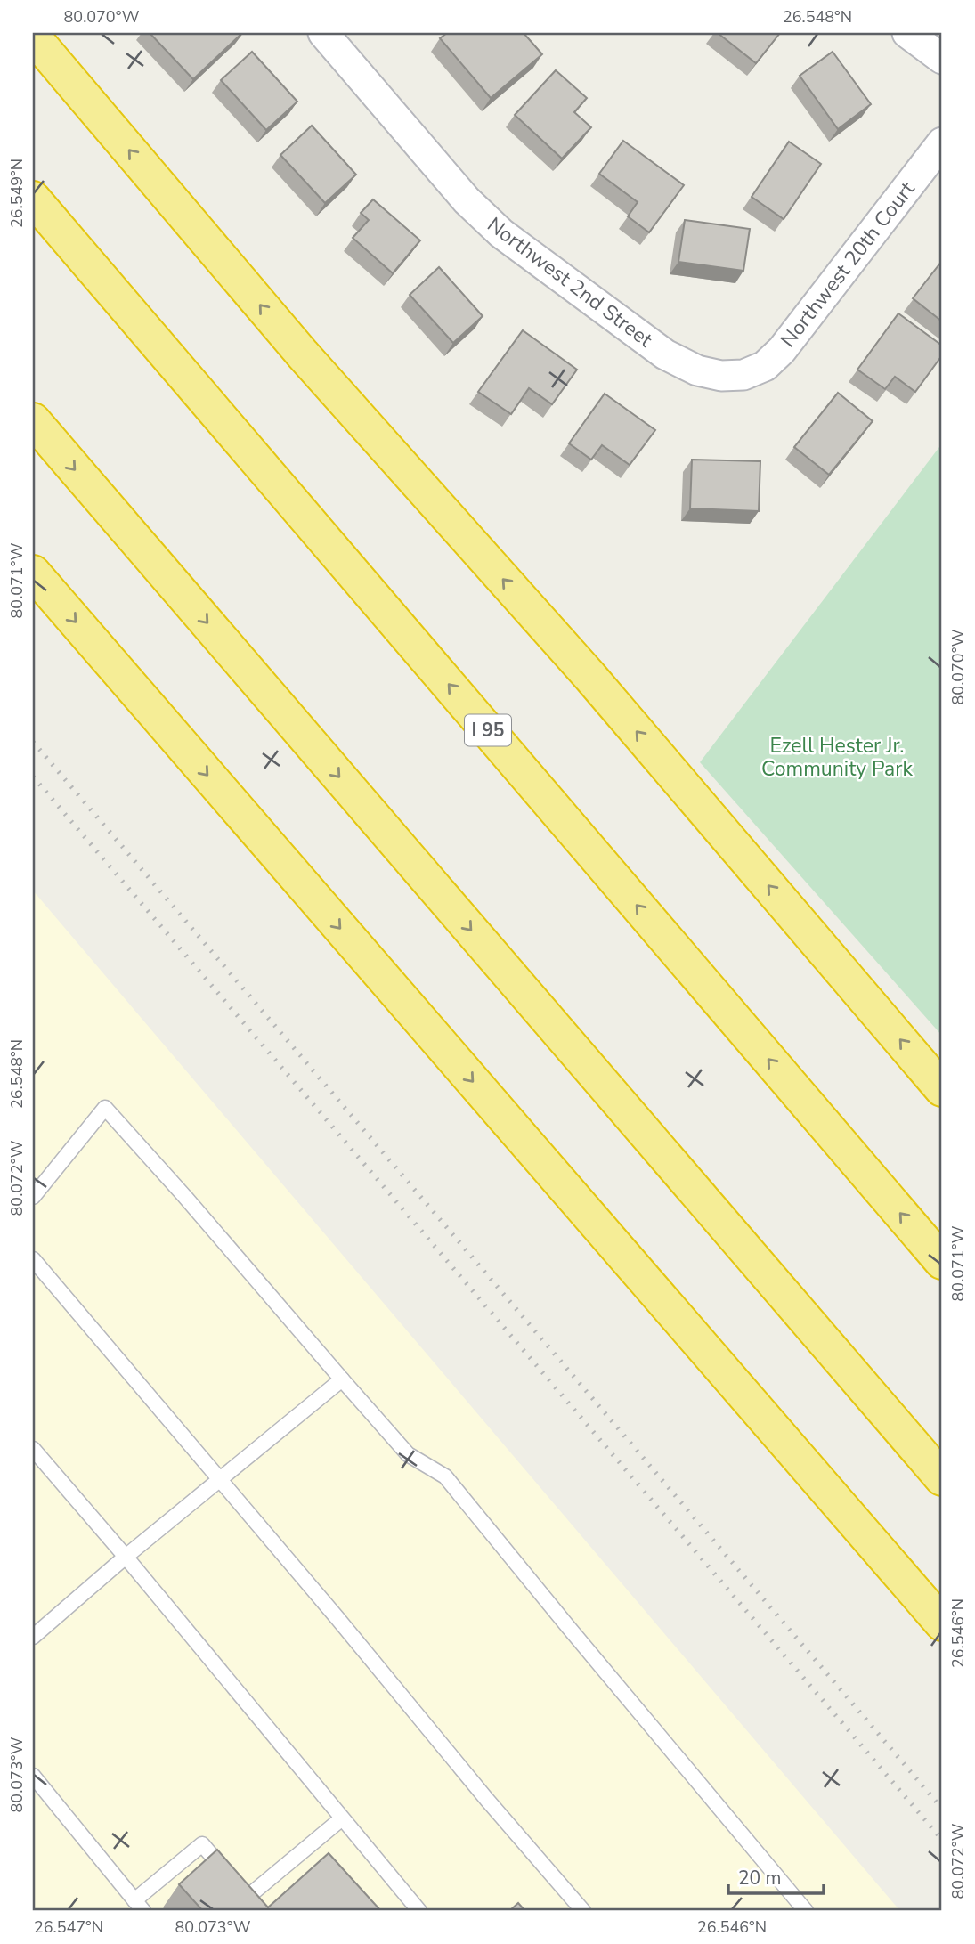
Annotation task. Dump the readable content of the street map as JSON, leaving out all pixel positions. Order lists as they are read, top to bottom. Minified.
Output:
{"streets":{"highway":["I 95"],"street":["Northwest 20th Court","Northwest 2nd Street"]},"crossings":[["Northwest 20th Court","Northwest 2nd Street"]],"parks":["Ezell Hester Jr. Community Park"],"scale_bar":"20 m","coordinates":["80.070°W","26.548°N","26.549°N","80.071°W","80.072°W","26.546°N","80.073°W","26.547°N"]}
